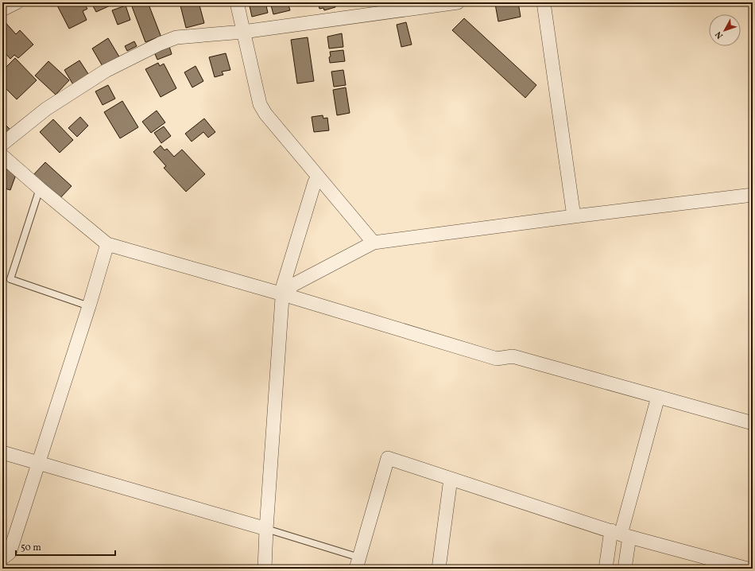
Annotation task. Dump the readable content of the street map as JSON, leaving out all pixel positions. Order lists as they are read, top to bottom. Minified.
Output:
{"scale_bar":"50 m","north":"bottom left"}
